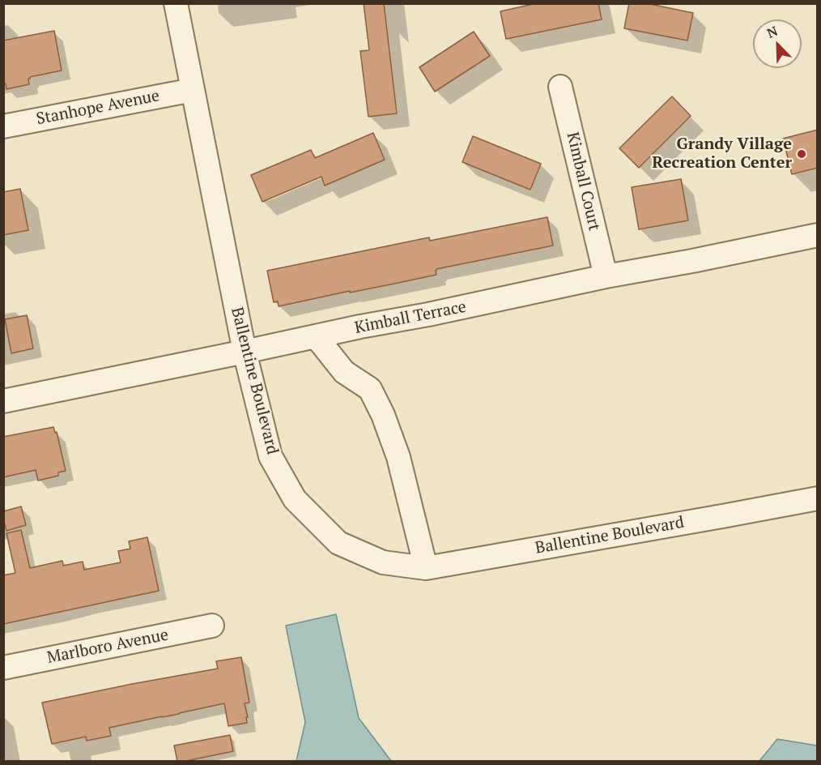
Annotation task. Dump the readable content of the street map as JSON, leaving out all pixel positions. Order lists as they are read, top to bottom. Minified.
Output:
{"streets":{"street":["Stanhope Avenue","Kimball Court","Kimball Terrace","Ballentine Boulevard","Marlboro Avenue"]},"crossings":[["Stanhope Avenue","Ballentine Boulevard"],["Kimball Court","Kimball Terrace"],["Kimball Terrace","Ballentine Boulevard"]],"places":["Grandy Village Recreation Center"],"north":"top left"}
